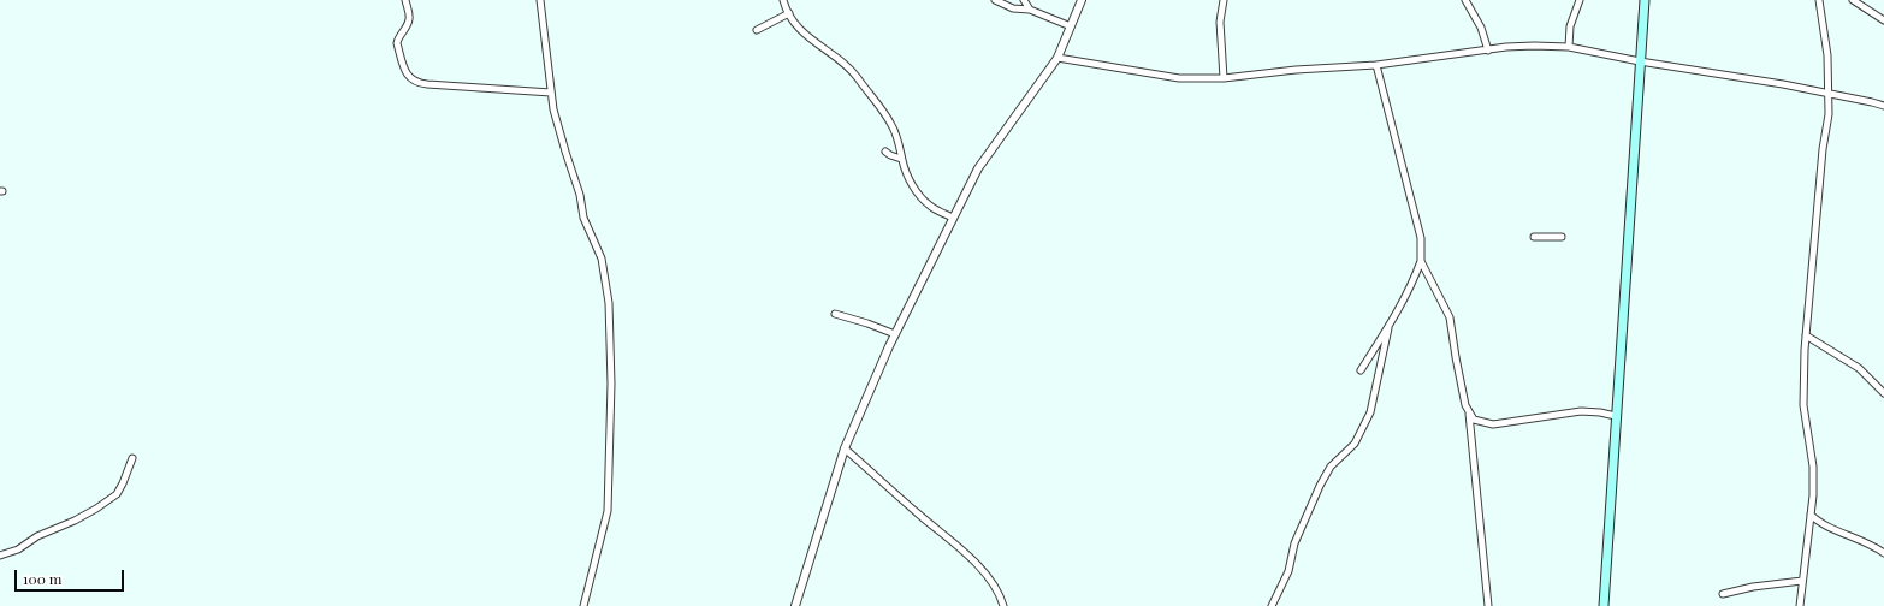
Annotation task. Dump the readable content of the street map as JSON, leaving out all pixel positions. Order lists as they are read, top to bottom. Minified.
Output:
{"scale_bar":"100 m"}
